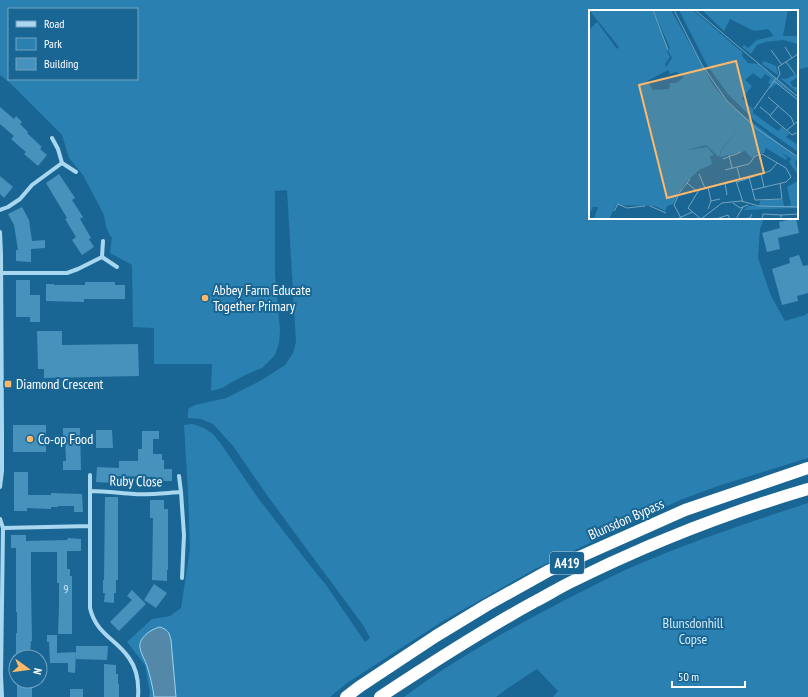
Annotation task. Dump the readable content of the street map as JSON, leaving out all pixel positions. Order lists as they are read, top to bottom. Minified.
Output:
{"streets":{"highway":["Blunsdon Bypass","A419"],"street":["Ruby Close"]},"parks":["Blunsdonhill Copse"],"places":{"other":["Abbey Farm Educate Together Primary","Co-op Food"],"transit":["Diamond Crescent"]},"house_numbers":["9"],"legend":["Road","Park","Building"],"scale_bar":"50 m","north":"right"}
